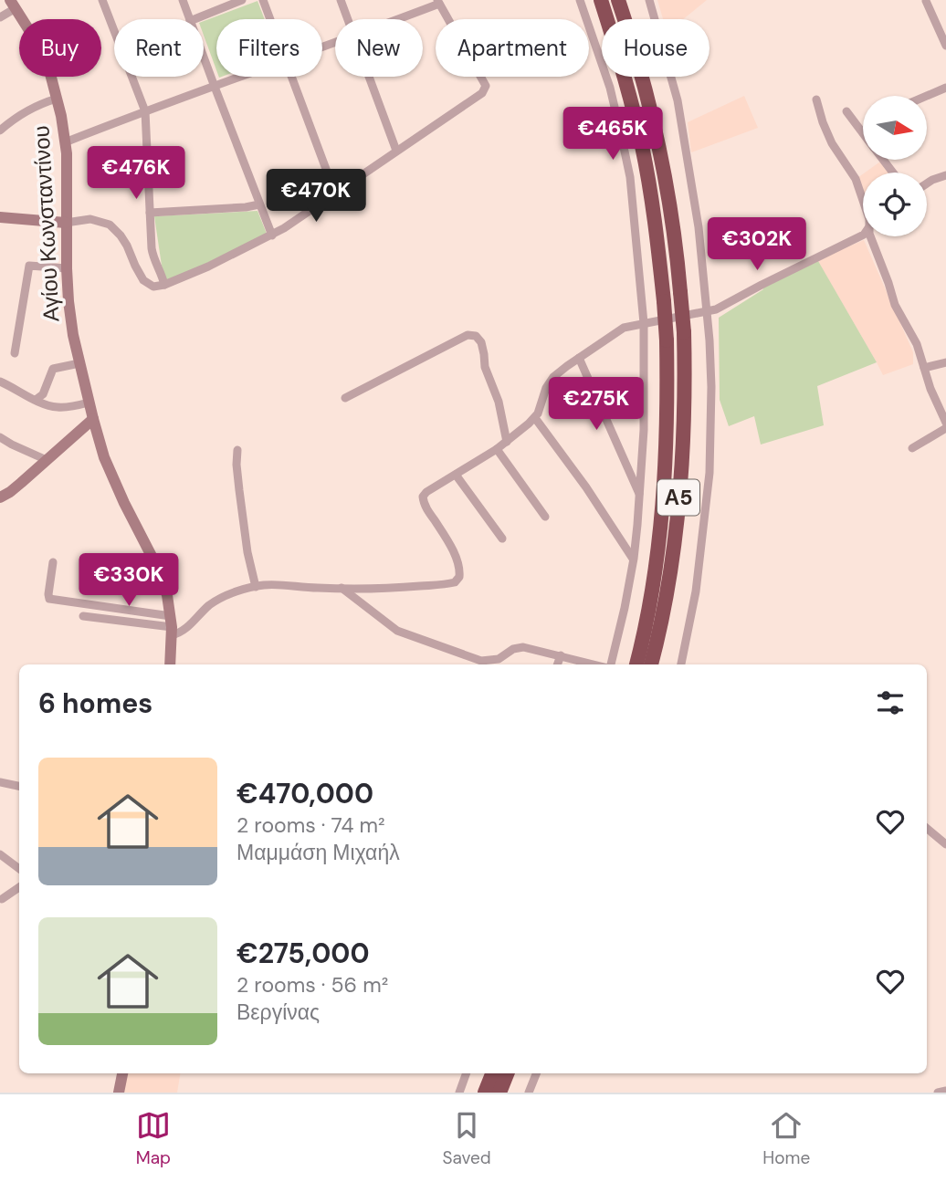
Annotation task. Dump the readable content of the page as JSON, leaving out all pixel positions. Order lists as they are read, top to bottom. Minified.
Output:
{"streets":{"highway":["Α5"],"main road":["Αγίου Κωνσταντίνου"]},"north":"right","page":{"chip":["Buy","Rent","Filters","New","Apartment","House"],"price":["€465K","€476K","€470K","€302K","€275K","€330K"],"heading":"6 homes","list":[{"name":"€470,000","note":"2 rooms · 74 m² · Μαμμάση Μιχαήλ"},{"name":"€275,000","note":"2 rooms · 56 m² · Βεργίνας"}],"tabs":["Map","Saved","Home"]}}
